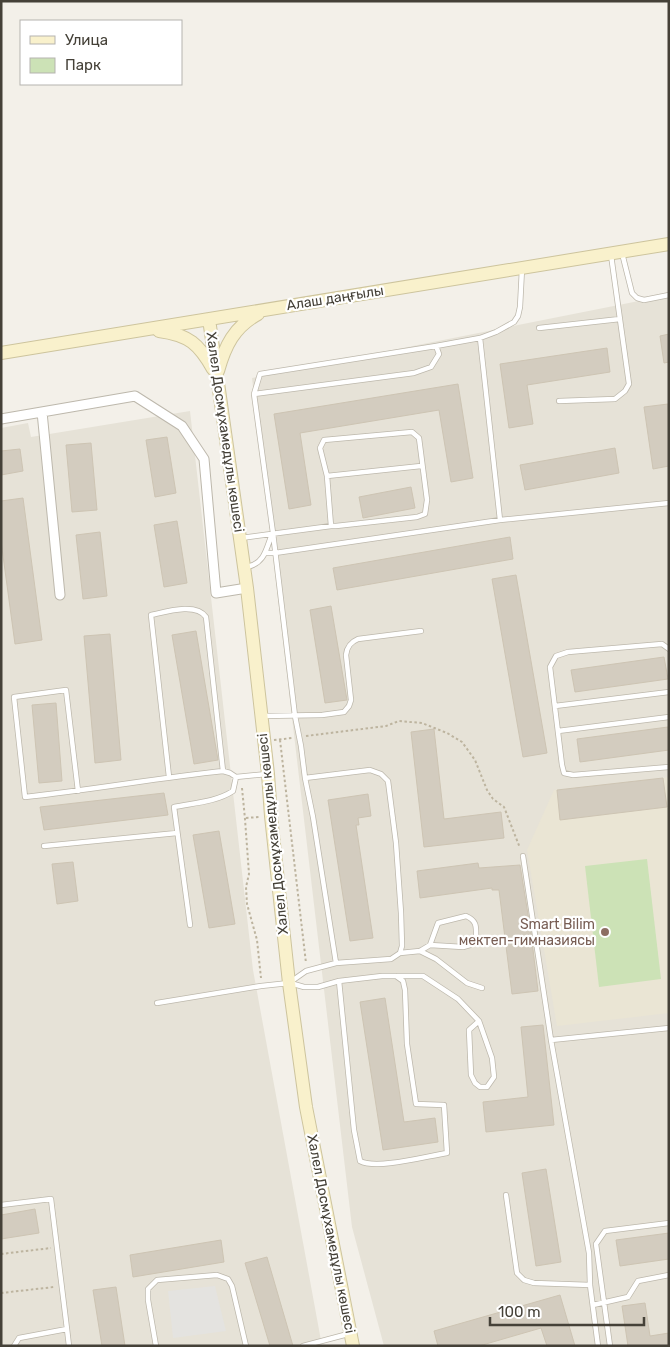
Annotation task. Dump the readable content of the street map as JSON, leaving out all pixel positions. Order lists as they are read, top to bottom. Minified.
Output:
{"streets":{"street":["Алаш даңғылы","Халел Досмұхамедұлы көшесі"]},"crossings":[["Алаш даңғылы","Халел Досмұхамедұлы көшесі"]],"places":["Smart Bilim мектеп-гимназиясы"],"legend":["Улица","Парк"],"scale_bar":"100 m"}
